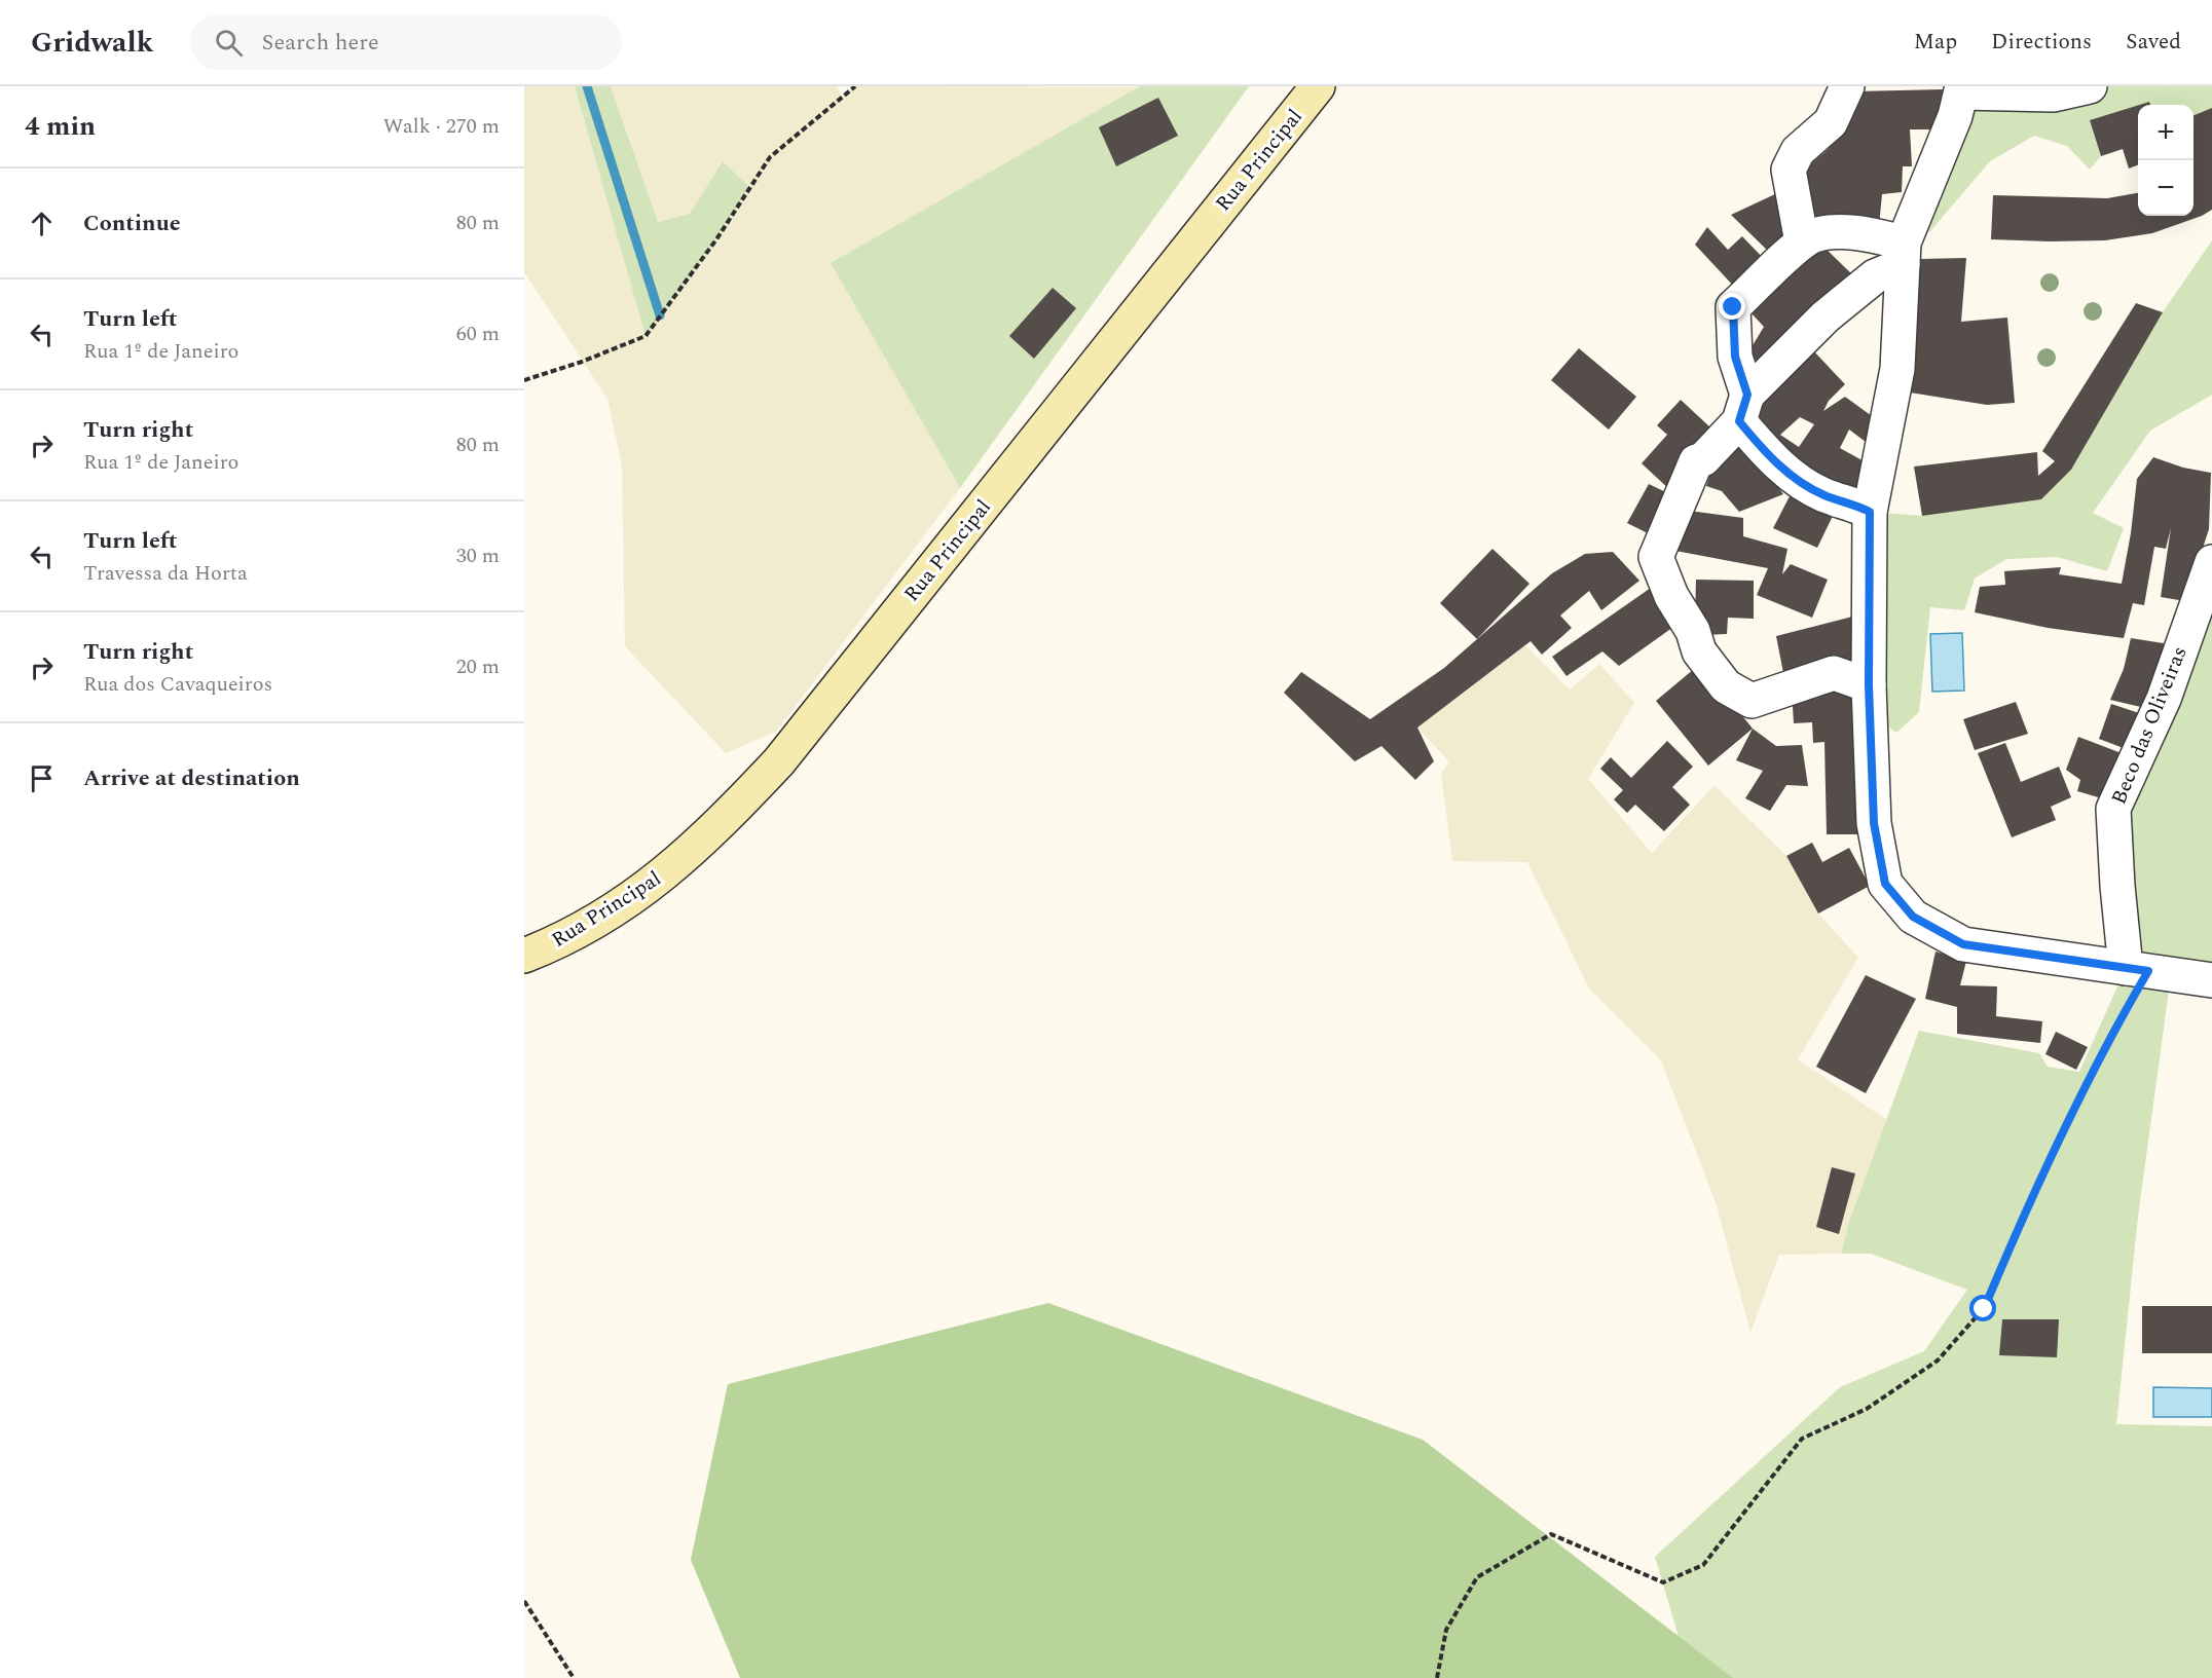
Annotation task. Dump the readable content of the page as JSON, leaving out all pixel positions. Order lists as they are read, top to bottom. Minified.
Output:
{"streets":{"street":["Rua Principal","Beco das Oliveiras"]},"page":{"header":"Gridwalk","search":"Search here","nav":["Map","Directions","Saved"],"heading":["4 min","Walk · 270 m"],"map_buttons":["+","−"],"list":[["Continue","80 m"],["Turn left","Rua 1º de Janeiro","60 m"],["Turn right","Rua 1º de Janeiro","80 m"],["Turn left","Travessa da Horta","30 m"],["Turn right","Rua dos Cavaqueiros","20 m"],"Arrive at destination"]}}
